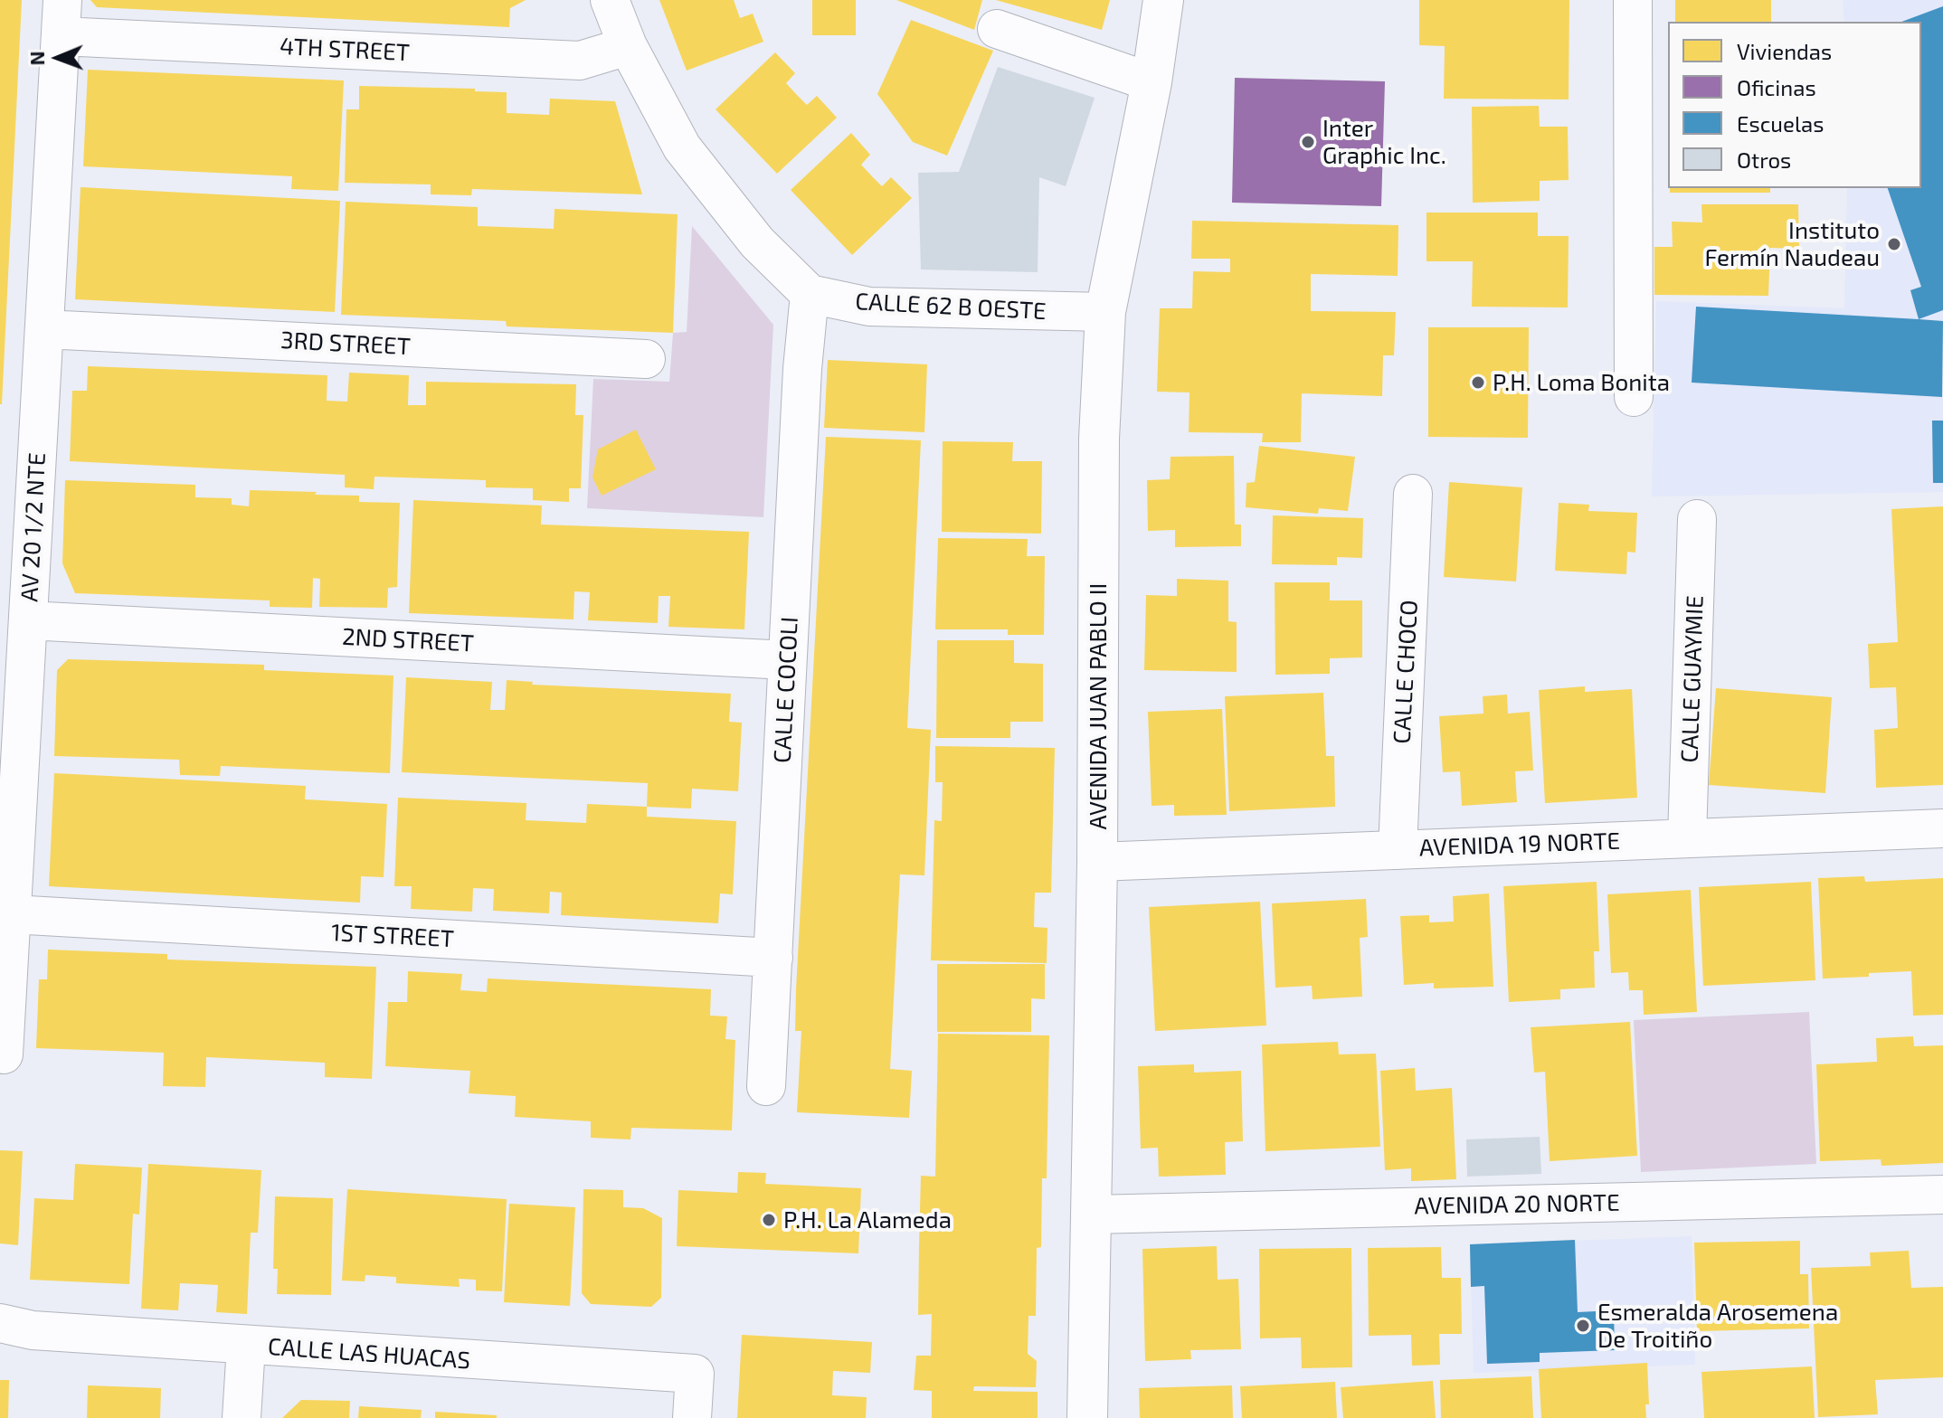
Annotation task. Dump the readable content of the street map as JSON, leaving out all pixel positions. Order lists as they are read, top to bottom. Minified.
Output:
{"streets":{"main road":["AVENIDA JUAN PABLO II"],"street":["4TH STREET","CALLE 62 B OESTE","3RD STREET","AV 20 1/2 NTE","2ND STREET","CALLE CHOCO","CALLE GUAYMIE","CALLE COCOLI","AVENIDA 19 NORTE","1ST STREET","AVENIDA 20 NORTE","CALLE LAS HUACAS"]},"crossings":[["4TH STREET","AV 20 1/2 NTE"],["CALLE 62 B OESTE","CALLE COCOLI"],["CALLE 62 B OESTE","AVENIDA JUAN PABLO II"],["3RD STREET","AV 20 1/2 NTE"],["AV 20 1/2 NTE","2ND STREET"],["AV 20 1/2 NTE","1ST STREET"],["2ND STREET","CALLE COCOLI"],["CALLE CHOCO","AVENIDA 19 NORTE"],["CALLE GUAYMIE","AVENIDA 19 NORTE"],["CALLE COCOLI","1ST STREET"],["AVENIDA JUAN PABLO II","AVENIDA 19 NORTE"],["AVENIDA JUAN PABLO II","AVENIDA 20 NORTE"]],"places":["Inter Graphic Inc.","Instituto Fermín Naudeau","P.H. Loma Bonita","P.H. La Alameda","Esmeralda Arosemena De Troitiño"],"legend":["Viviendas","Oficinas","Escuelas","Otros"],"north":"left"}
